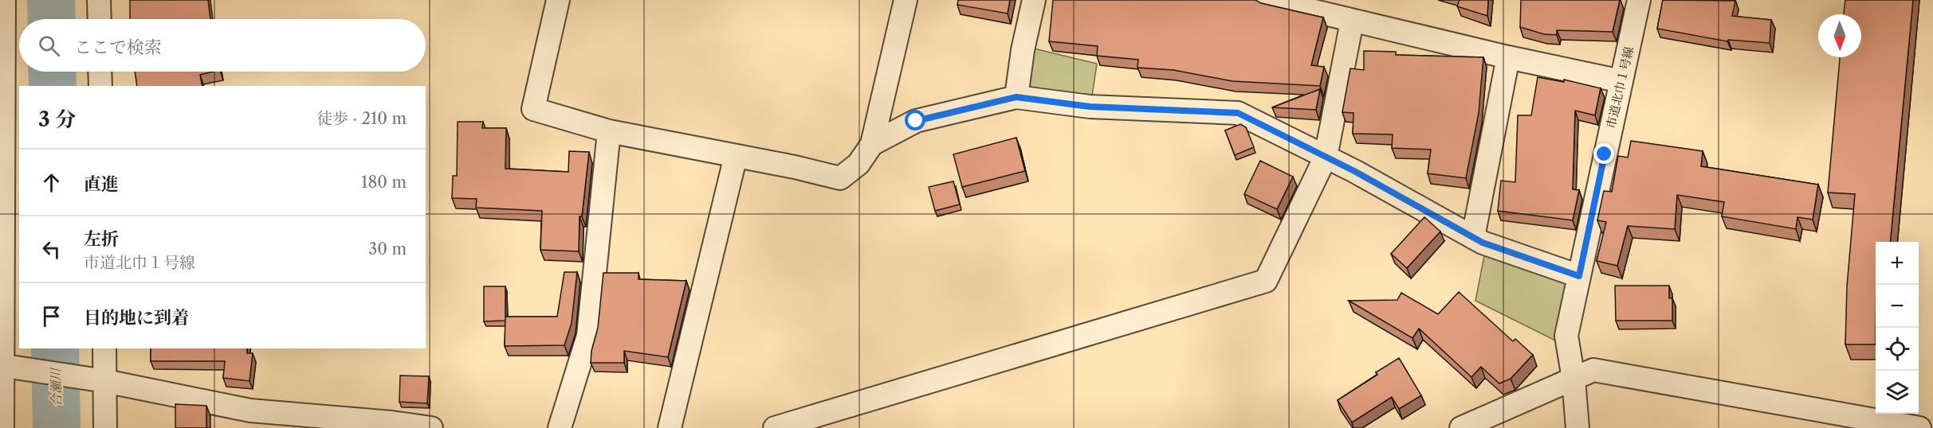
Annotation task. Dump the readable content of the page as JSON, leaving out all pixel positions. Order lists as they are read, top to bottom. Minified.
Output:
{"streets":{"street":["市道北巾１号線"]},"water":["合瀬川"],"north":"bottom","page":{"search":"ここで検索","heading":["3 分","徒歩 · 210 m"],"list":[["直進","180 m"],["左折","市道北巾１号線","30 m"],"目的地に到着"],"map_buttons":["+","−"]}}
